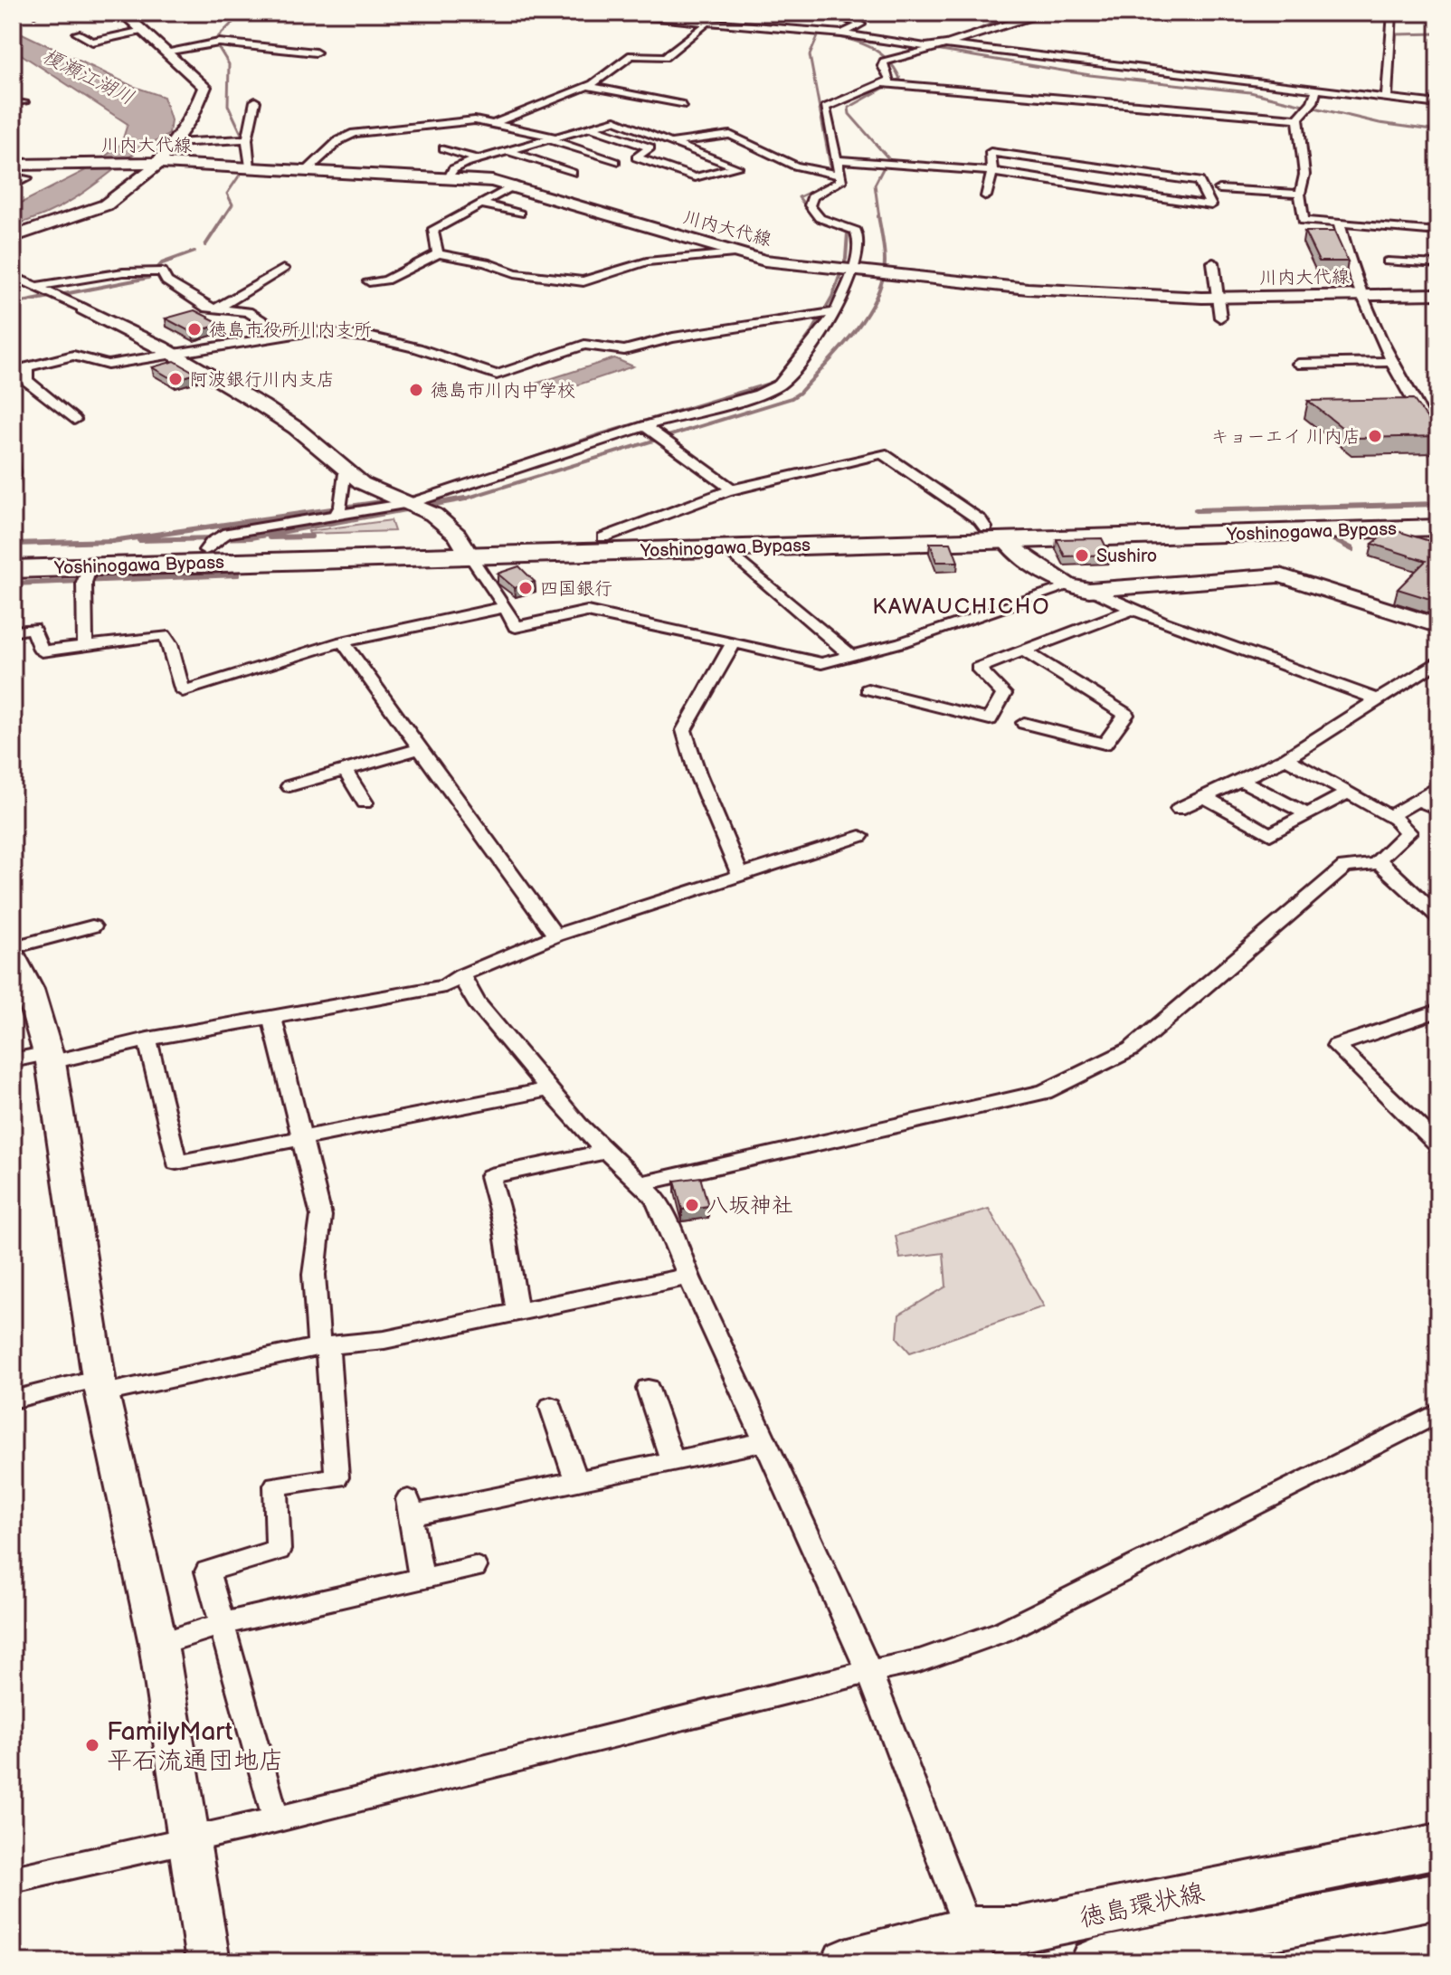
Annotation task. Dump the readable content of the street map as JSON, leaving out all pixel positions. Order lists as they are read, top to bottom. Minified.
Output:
{"streets":{"highway":["Yoshinogawa Bypass"],"main road":["川内大代線","徳島環状線"]},"districts":["KAWAUCHICHO"],"water":["榎瀬江湖川"],"places":["徳島市役所川内支所","阿波銀行川内支店","徳島市川内中学校","キョーエイ 川内店","Sushiro","四国銀行","八坂神社","FamilyMart 平石流通団地店"]}
